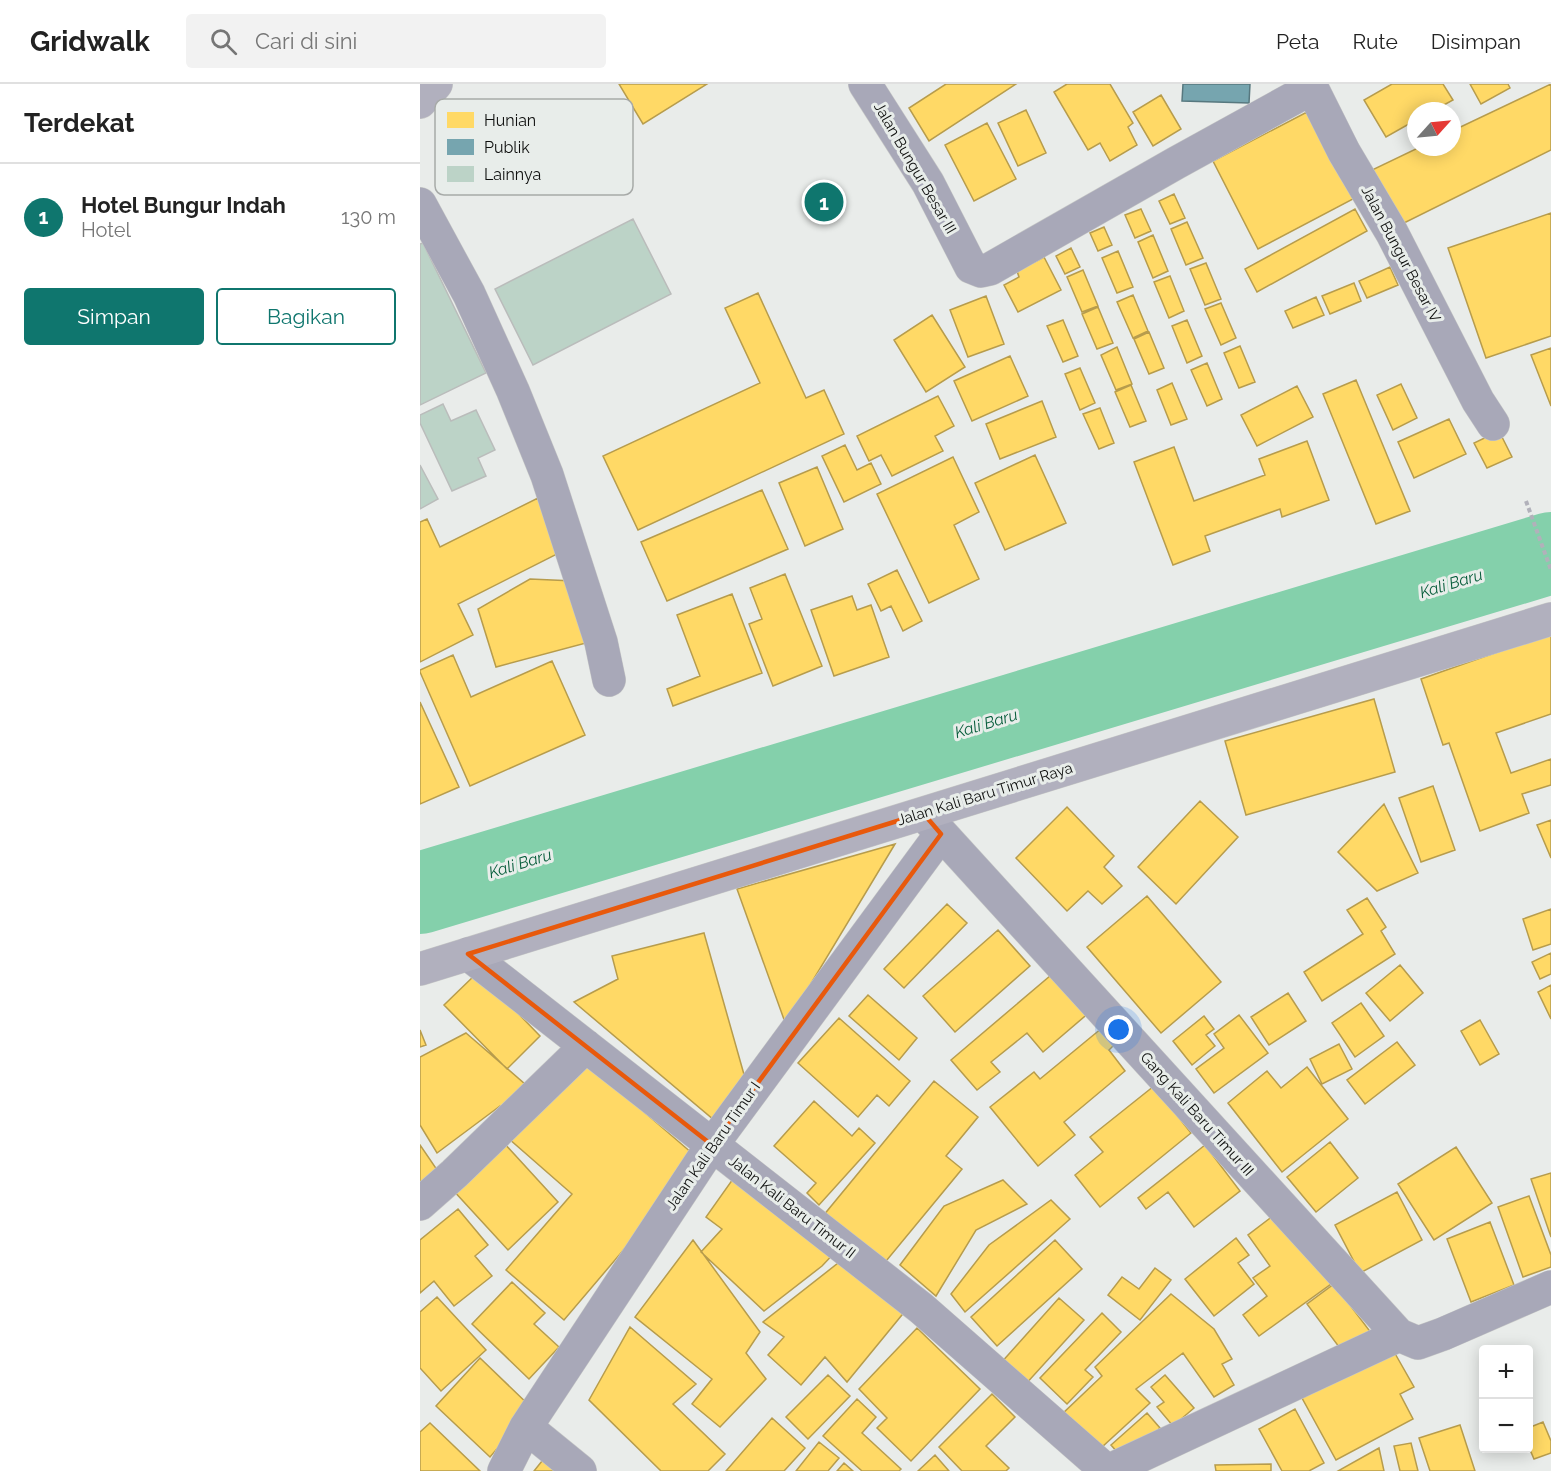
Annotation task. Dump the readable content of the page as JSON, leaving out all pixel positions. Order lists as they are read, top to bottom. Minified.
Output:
{"streets":{"street":["Jalan Bungur Besar III","Jalan Bungur Besar IV","Jalan Kali Baru Timur Raya","Gang Kali Baru Timur III","Jalan Kali Baru Timur I","Jalan Kali Baru Timur II"]},"crossings":[["Jalan Bungur Besar III","Jalan Bungur Besar IV"],["Jalan Kali Baru Timur Raya","Gang Kali Baru Timur III"],["Jalan Kali Baru Timur Raya","Jalan Kali Baru Timur I"],["Jalan Kali Baru Timur Raya","Jalan Kali Baru Timur II"],["Gang Kali Baru Timur III","Jalan Kali Baru Timur I"],["Jalan Kali Baru Timur I","Jalan Kali Baru Timur II"]],"water":["Kali Baru"],"legend":["Hunian","Publik","Lainnya"],"north":"top right","page":{"header":"Gridwalk","search":"Cari di sini","nav":["Peta","Rute","Disimpan"],"heading":"Terdekat","list":[{"mark":"1","name":"Hotel Bungur Indah","note":"Hotel","value":"130 m"}],"pins":"1","buttons":["Simpan","Bagikan"],"map_buttons":["+","−"]}}
